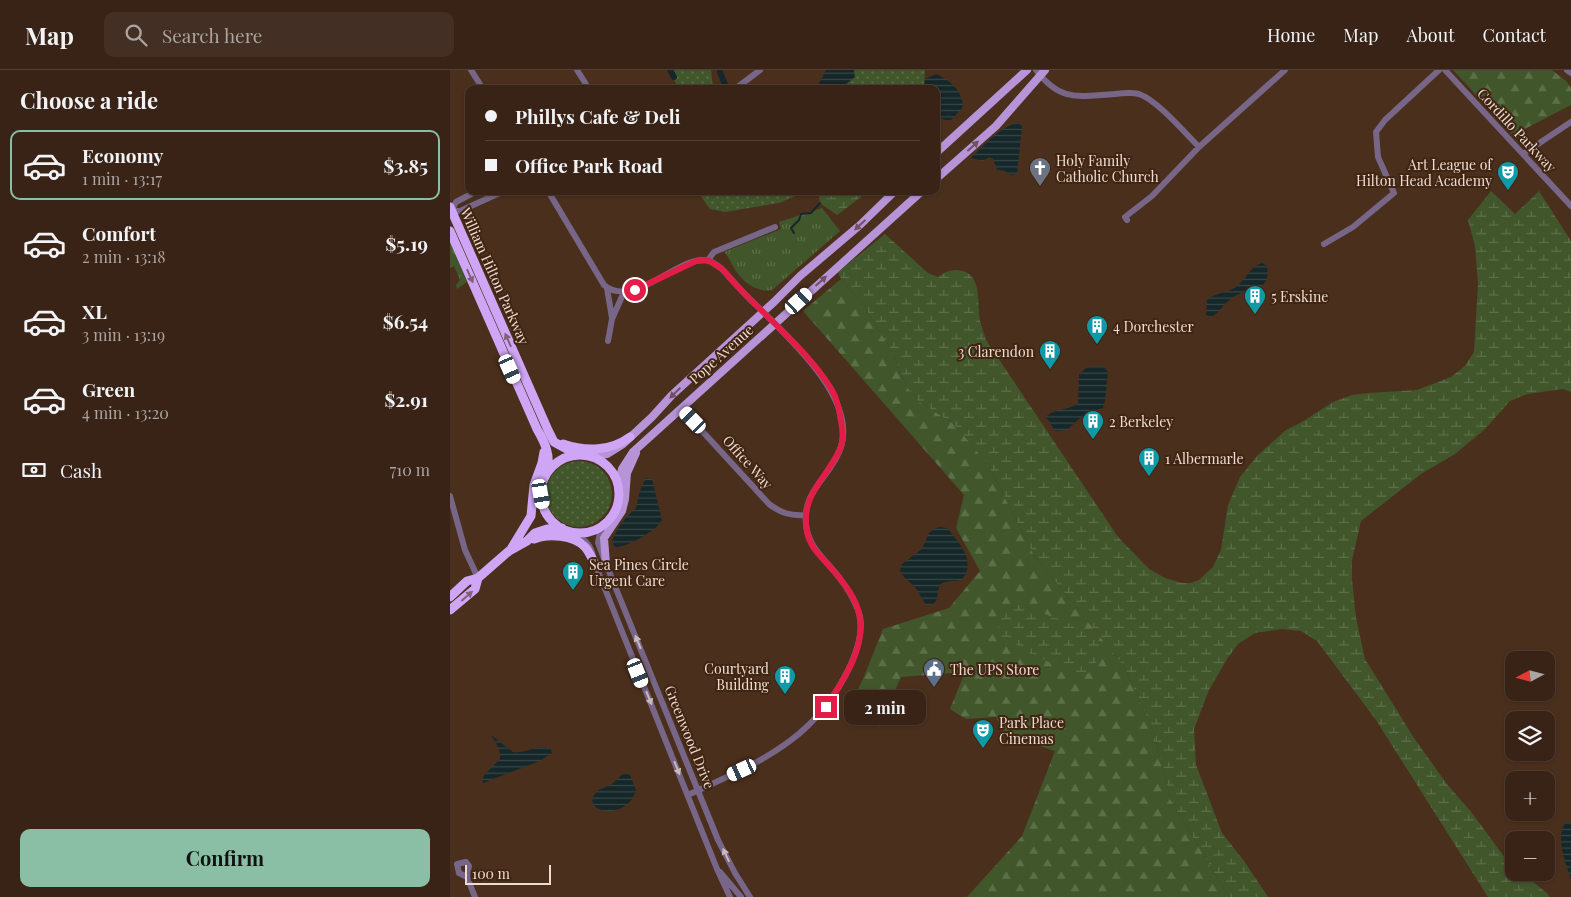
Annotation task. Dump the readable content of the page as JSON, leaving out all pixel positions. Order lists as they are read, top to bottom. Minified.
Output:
{"streets":{"highway":["William Hilton Parkway"],"main road":["Pope Avenue"],"street":["Cordillo Parkway","Office Way","Greenwood Drive"]},"crossings":[["William Hilton Parkway","Pope Avenue"],["William Hilton Parkway","Greenwood Drive"],["Pope Avenue","Office Way"],["Pope Avenue","Greenwood Drive"]],"places":{"church":["Holy Family Catholic Church"],"theatre":["Art League of Hilton Head Academy","Park Place Cinemas"],"building":["5 Erskine","4 Dorchester","3 Clarendon","2 Berkeley","1 Albermarle","Sea Pines Circle Urgent Care","Courtyard Building"],"public building":["The UPS Store"]},"scale_bar":"100 m","north":"left","page":{"header":"Map","search":"Search here","nav":["Home","Map","About","Contact"],"heading":"Choose a ride","banner":["Phillys Cafe & Deli","Office Park Road"],"list":[{"name":"Economy","note":"1 min · 13:17","value":"$3.85"},{"name":"Comfort","note":"2 min · 13:18","value":"$5.19"},{"name":"XL","note":"3 min · 13:19","value":"$6.54"},{"name":"Green","note":"4 min · 13:20","value":"$2.91"}],"pay":["Cash","710 m"],"map_buttons":["+","−"],"bubble":"2 min","buttons":"Confirm","scale":"100 m"}}
